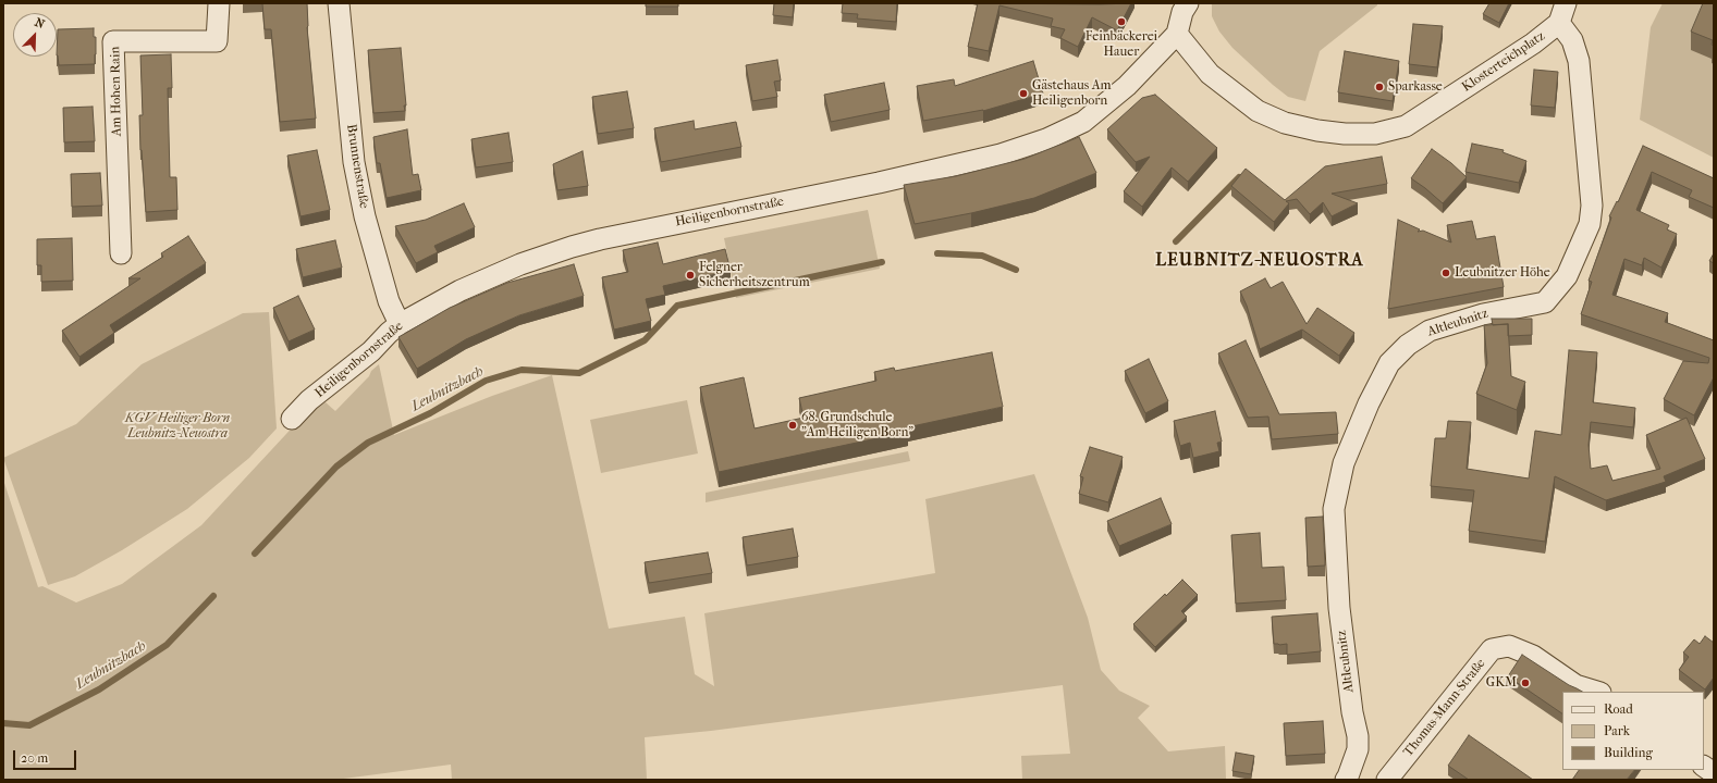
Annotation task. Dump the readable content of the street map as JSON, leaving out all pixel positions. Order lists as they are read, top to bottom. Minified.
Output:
{"streets":{"street":["Klosterteichplatz","Am Hohen Rain","Brunnenstraße","Heiligenbornstraße","Altleubnitz","Thomas-Mann-Straße"]},"crossings":[["Klosterteichplatz","Heiligenbornstraße"],["Klosterteichplatz","Altleubnitz"],["Brunnenstraße","Heiligenbornstraße"]],"districts":["LEUBNITZ-NEUOSTRA"],"water":["Leubnitzbach"],"parks":["KGV Heiliger Born Leubnitz-Neuostra"],"places":["Feinbäckerei Hauer","Sparkasse","Gästehaus Am Heiligenborn","Leubnitzer Höhe","Felgner Sicherheitszentrum","68. Grundschule \"Am Heiligen Born\"","GKM"],"legend":["Road","Park","Building"],"scale_bar":"20 m","north":"top right"}
